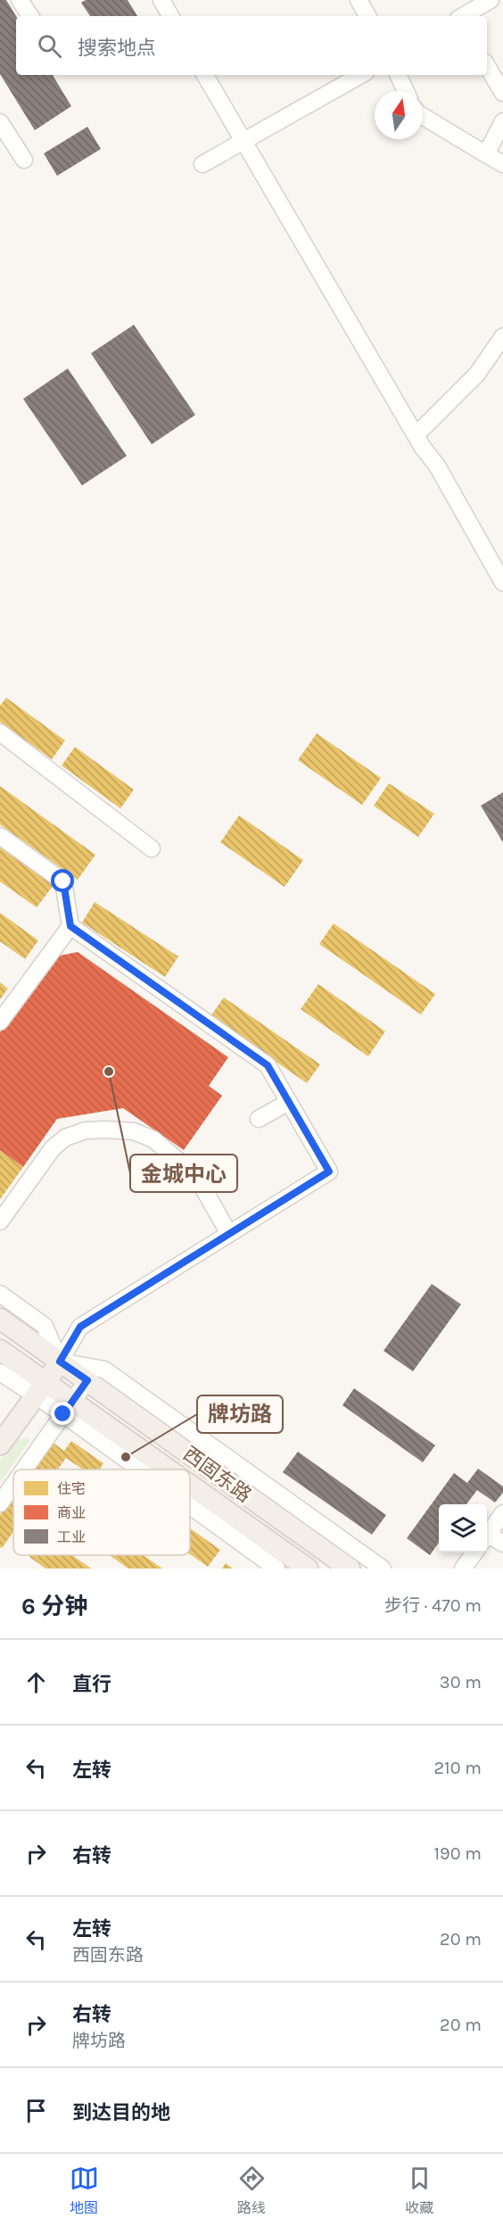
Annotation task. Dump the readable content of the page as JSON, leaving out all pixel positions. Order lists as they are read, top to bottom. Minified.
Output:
{"streets":{"main road":["西固东路"]},"places":["金城中心","牌坊路"],"legend":["住宅","商业","工业"],"north":"top","page":{"search":"搜索地点","heading":["6 分钟","步行 · 470 m"],"list":[["直行","30 m"],["左转","210 m"],["右转","190 m"],["左转","西固东路","20 m"],["右转","牌坊路","20 m"],"到达目的地"],"nav":["地图","路线","收藏"]}}
